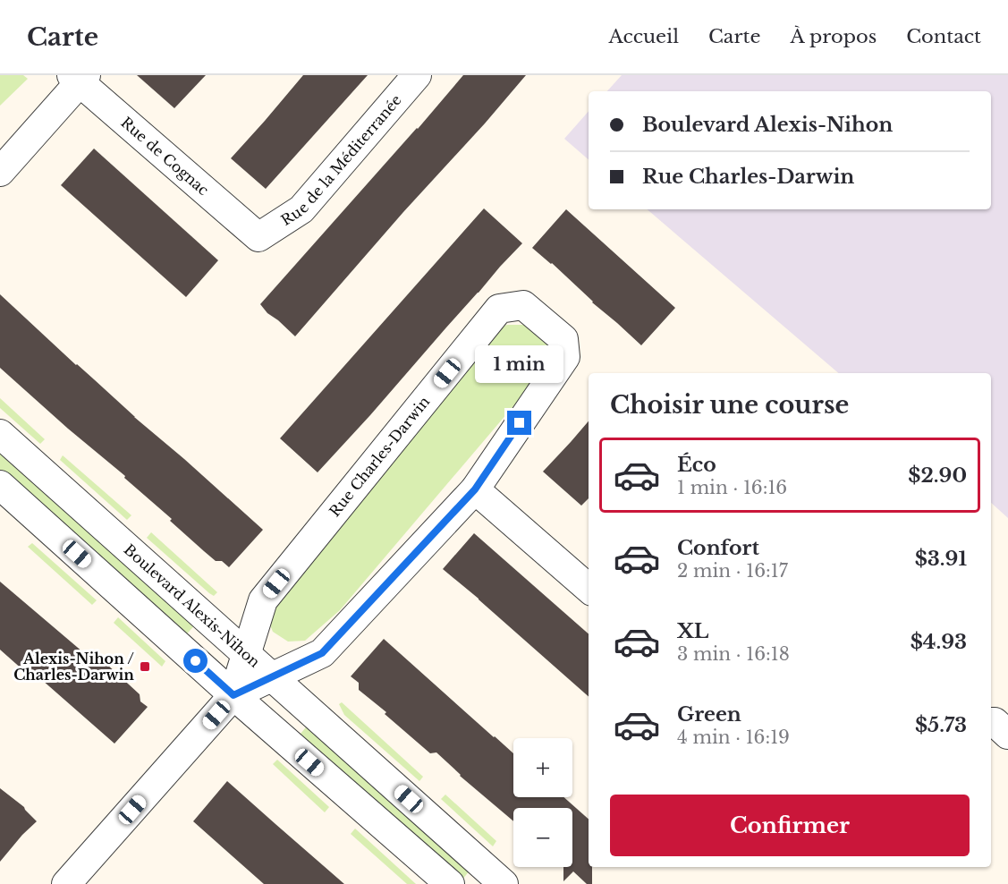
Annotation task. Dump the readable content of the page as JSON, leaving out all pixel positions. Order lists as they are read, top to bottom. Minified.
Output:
{"streets":{"street":["Rue de Cognac","Rue de la Méditerranée","Rue Charles-Darwin","Boulevard Alexis-Nihon"]},"crossings":[["Rue de Cognac","Rue de la Méditerranée"],["Rue Charles-Darwin","Boulevard Alexis-Nihon"]],"places":{"transit":["Alexis-Nihon / Charles-Darwin"]},"page":{"header":"Carte","nav":["Accueil","Carte","À propos","Contact"],"banner":["Boulevard Alexis-Nihon","Rue Charles-Darwin"],"bubble":"1 min","heading":"Choisir une course","list":[{"name":"Éco","note":"1 min · 16:16","value":"$2.90"},{"name":"Confort","note":"2 min · 16:17","value":"$3.91"},{"name":"XL","note":"3 min · 16:18","value":"$4.93"},{"name":"Green","note":"4 min · 16:19","value":"$5.73"}],"map_buttons":["+","−"],"buttons":"Confirmer"}}
